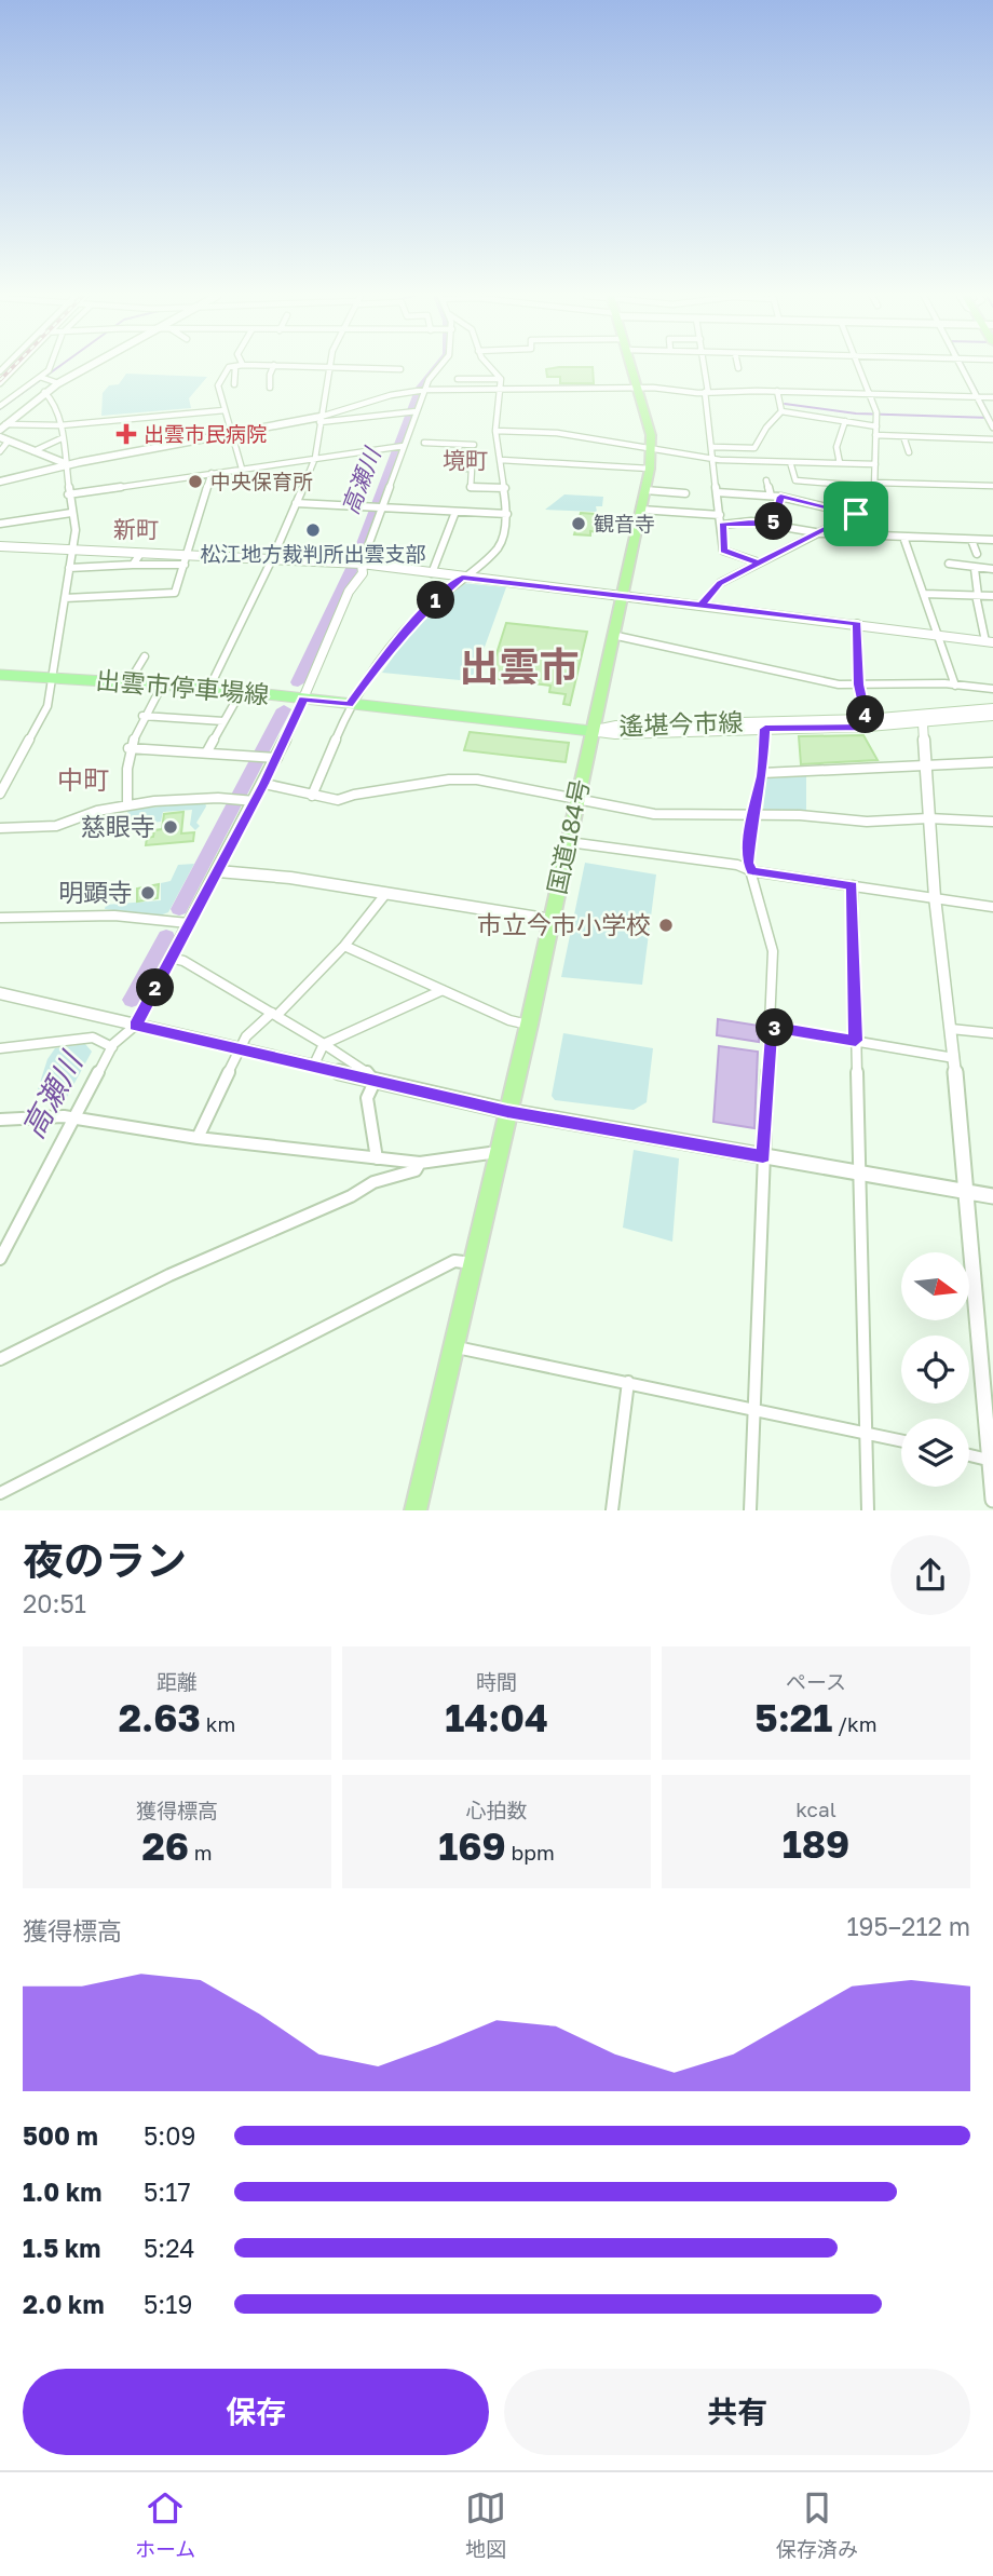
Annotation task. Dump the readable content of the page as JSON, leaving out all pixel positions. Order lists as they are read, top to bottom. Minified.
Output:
{"streets":{"highway":["国道184号"],"main road":["出雲市停車場線","遙堪今市線"]},"crossings":[["出雲市停車場線","遙堪今市線"],["出雲市停車場線","国道184号"],["遙堪今市線","国道184号"]],"districts":["境町","新町","出雲市","中町"],"water":["高瀬川"],"places":{"health":["出雲市民病院"],"other":["中央保育所","観音寺","松江地方裁判所出雲支部","慈眼寺","明顕寺","市立今市小学校"]},"north":"right","page":{"pins":["5","1","4","2","3"],"heading":["夜のラン","20:51"],"stats":[["距離","2.63 km"],["時間","14:04"],["ペース","5:21 /km"],["獲得標高","26 m"],["心拍数","169 bpm"],["kcal","189"]],"chart":["獲得標高","195–212 m"],"list":[{"name":"500 m","note":"5:09"},{"name":"1.0 km","note":"5:17"},{"name":"1.5 km","note":"5:24"},{"name":"2.0 km","note":"5:19"}],"buttons":["保存","共有"],"tabs":["ホーム","地図","保存済み"]}}
